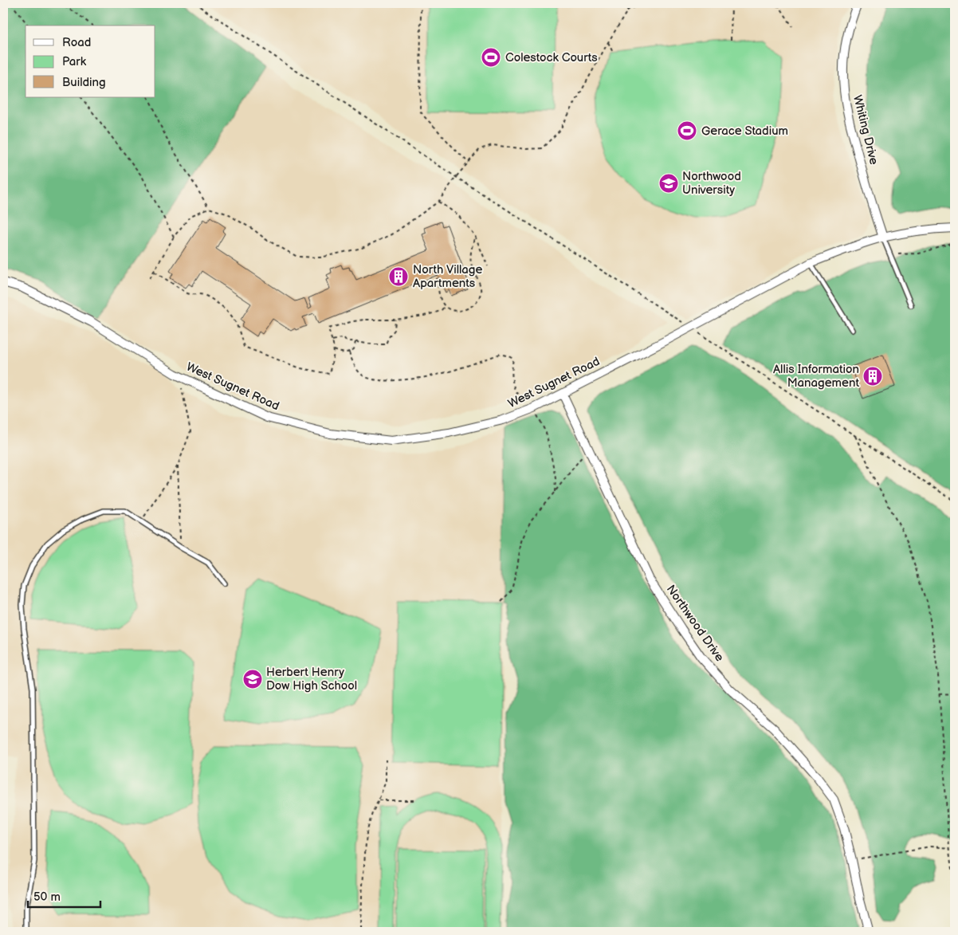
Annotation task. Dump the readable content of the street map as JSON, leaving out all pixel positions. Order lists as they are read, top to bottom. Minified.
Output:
{"streets":{"street":["Whiting Drive","West Sugnet Road","Northwood Drive"]},"crossings":[["Whiting Drive","West Sugnet Road"],["West Sugnet Road","Northwood Drive"]],"places":{"sports":["Colestock Courts","Gerace Stadium"],"school or university":["Northwood University","Herbert Henry Dow High School"],"building":["North Village Apartments","Allis Information Management"]},"legend":["Road","Park","Building"],"scale_bar":"50 m"}
